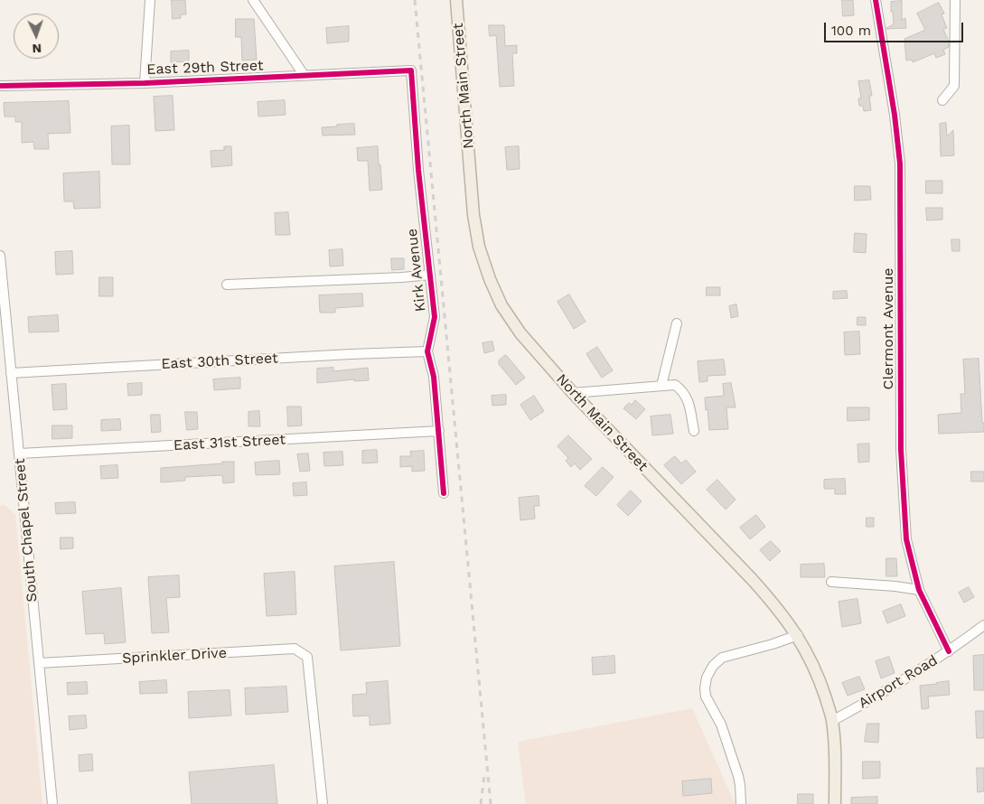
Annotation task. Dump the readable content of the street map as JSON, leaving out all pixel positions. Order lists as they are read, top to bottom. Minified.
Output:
{"streets":{"main road":["North Main Street"],"street":["East 29th Street","Kirk Avenue","Clermont Avenue","East 30th Street","East 31st Street","South Chapel Street","Sprinkler Drive","Airport Road"]},"crossings":[["East 29th Street","Kirk Avenue"],["North Main Street","Airport Road"],["Kirk Avenue","East 30th Street"],["Kirk Avenue","East 31st Street"],["Clermont Avenue","Airport Road"],["East 30th Street","South Chapel Street"],["East 31st Street","South Chapel Street"],["South Chapel Street","Sprinkler Drive"]],"scale_bar":"100 m","north":"bottom"}
